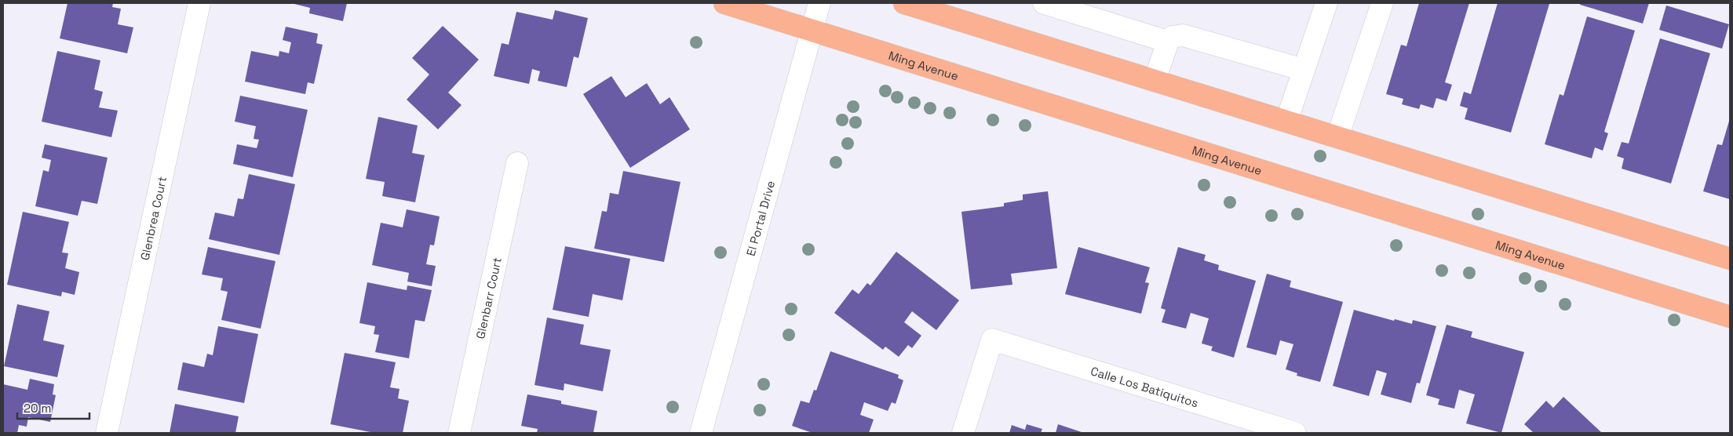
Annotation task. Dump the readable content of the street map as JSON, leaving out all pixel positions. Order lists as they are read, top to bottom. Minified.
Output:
{"streets":{"main road":["Ming Avenue"],"street":["Glenbrea Court","El Portal Drive","Glenbarr Court","Calle Los Batiquitos"]},"crossings":[["Ming Avenue","El Portal Drive"]],"scale_bar":"20 m"}
